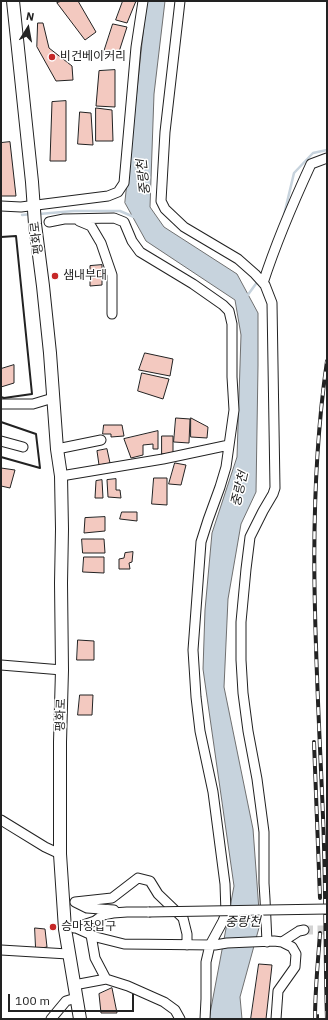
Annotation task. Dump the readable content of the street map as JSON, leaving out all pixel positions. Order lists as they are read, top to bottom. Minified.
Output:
{"streets":{"main road":["평화로"]},"water":["중랑천"],"places":["비건베이커리","샘내부대","승마장입구"],"scale_bar":"100 m","north":"top"}
